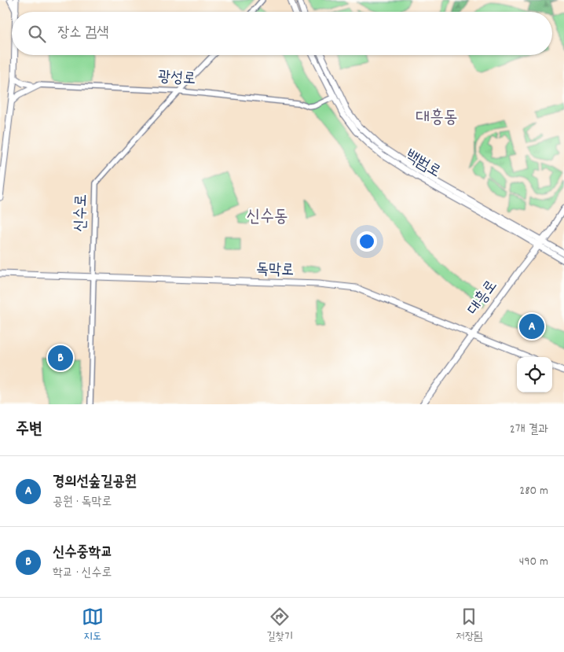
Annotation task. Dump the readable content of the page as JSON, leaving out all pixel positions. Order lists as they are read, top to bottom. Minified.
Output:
{"streets":{"main road":["백범로","독막로","대흥로"],"street":["광성로","신수로"]},"crossings":[["광성로","백범로"],["광성로","신수로"],["백범로","대흥로"],["신수로","독막로"],["독막로","대흥로"]],"districts":["대흥동","신수동"],"page":{"search":"장소 검색","pins":["A","B"],"heading":["주변","2개 결과"],"list":[{"mark":"A","name":"경의선숲길공원","note":"공원 · 독막로","value":"280 m"},{"mark":"B","name":"신수중학교","note":"학교 · 신수로","value":"490 m"}],"nav":["지도","길찾기","저장됨"]}}
